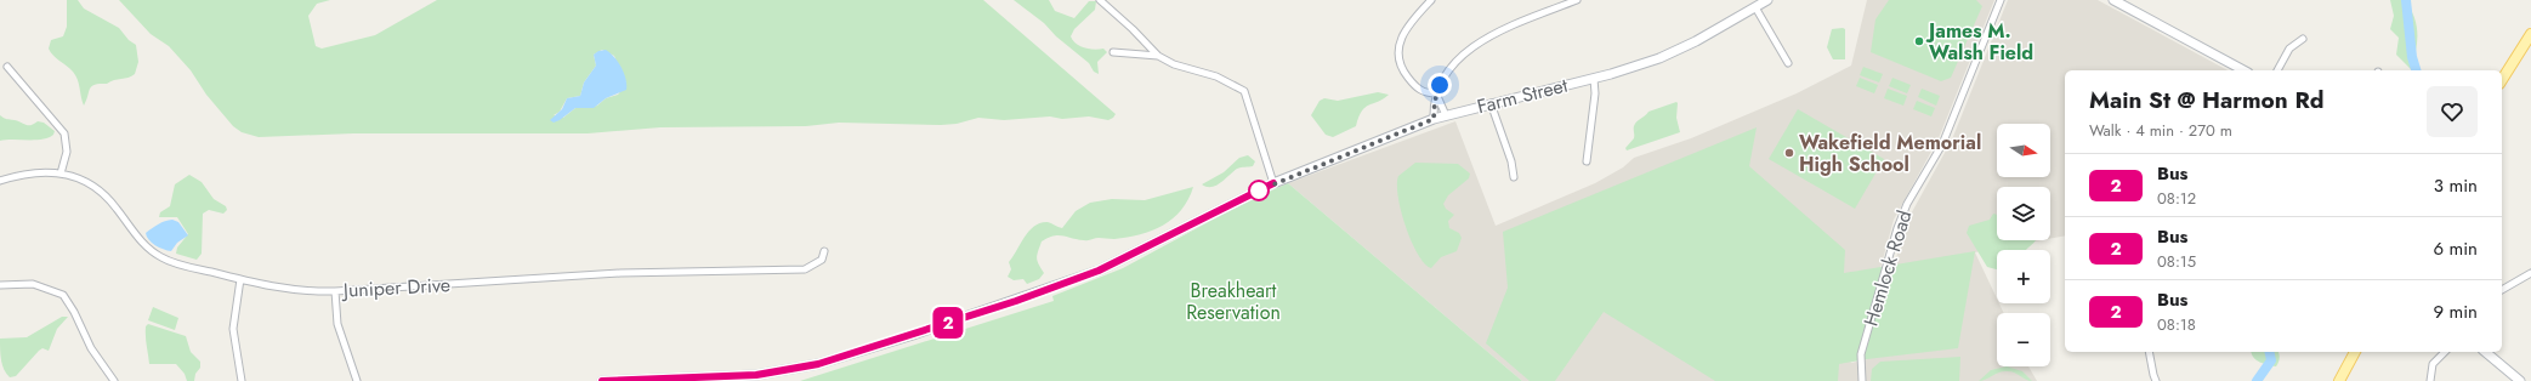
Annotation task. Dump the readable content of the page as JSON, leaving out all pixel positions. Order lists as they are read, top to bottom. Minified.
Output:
{"streets":{"main road":["Farm Street"],"street":["Hemlock Road","Juniper Drive"]},"parks":["Breakheart Reservation"],"places":["James M. Walsh Field","Wakefield Memorial High School"],"lines":["bus line 2"],"north":"right","page":{"on_map":"2","heading":["Main St @ Harmon Rd","Walk · 4 min · 270 m"],"map_buttons":["+","−"],"list":[{"mark":"2","name":"Bus","note":"08:12","value":"3 min"},{"mark":"2","name":"Bus","note":"08:15","value":"6 min"},{"mark":"2","name":"Bus","note":"08:18","value":"9 min"}]}}
